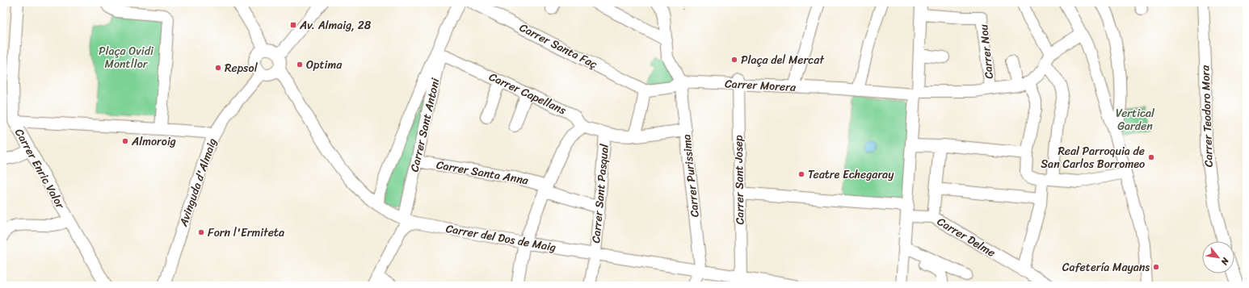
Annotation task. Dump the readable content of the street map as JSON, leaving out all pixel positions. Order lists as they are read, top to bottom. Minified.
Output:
{"streets":{"street":["Carrer Santa Faç","Carrer Nou","Carrer Morera","Carrer Capellans","Carrer Teodoro Mora","Carrer Sant Antoni","Carrer Enric Valor","Carrer Santa Anna","Carrer Purissima","Carrer Sant Josep","Avinguda d'Almaig","Carrer Sant Pasqual","Carrer Delme","Carrer del Dos de Maig"]},"crossings":[["Carrer Nou","Carrer Morera"],["Carrer Morera","Carrer Purissima"],["Carrer Morera","Carrer Sant Josep"],["Carrer Capellans","Carrer Sant Antoni"],["Carrer Capellans","Carrer Purissima"],["Carrer Capellans","Carrer Sant Pasqual"],["Carrer Sant Antoni","Carrer Santa Anna"],["Carrer Sant Antoni","Carrer del Dos de Maig"],["Carrer Santa Anna","Carrer Sant Pasqual"],["Carrer Purissima","Carrer del Dos de Maig"],["Carrer Sant Josep","Carrer Delme"],["Carrer Sant Josep","Carrer del Dos de Maig"],["Avinguda d'Almaig","Carrer del Dos de Maig"],["Carrer Sant Pasqual","Carrer del Dos de Maig"]],"parks":["Plaça Ovidi Montllor","Vertical Garden"],"places":{"transit":["Av. Almaig, 28"],"other":["Plaça del Mercat","Optima","Repsol","Almoroig","Real Parroquia de San Carlos Borromeo","Teatre Echegaray","Forn l'Ermiteta","Cafetería Mayans"]},"north":"bottom right"}
